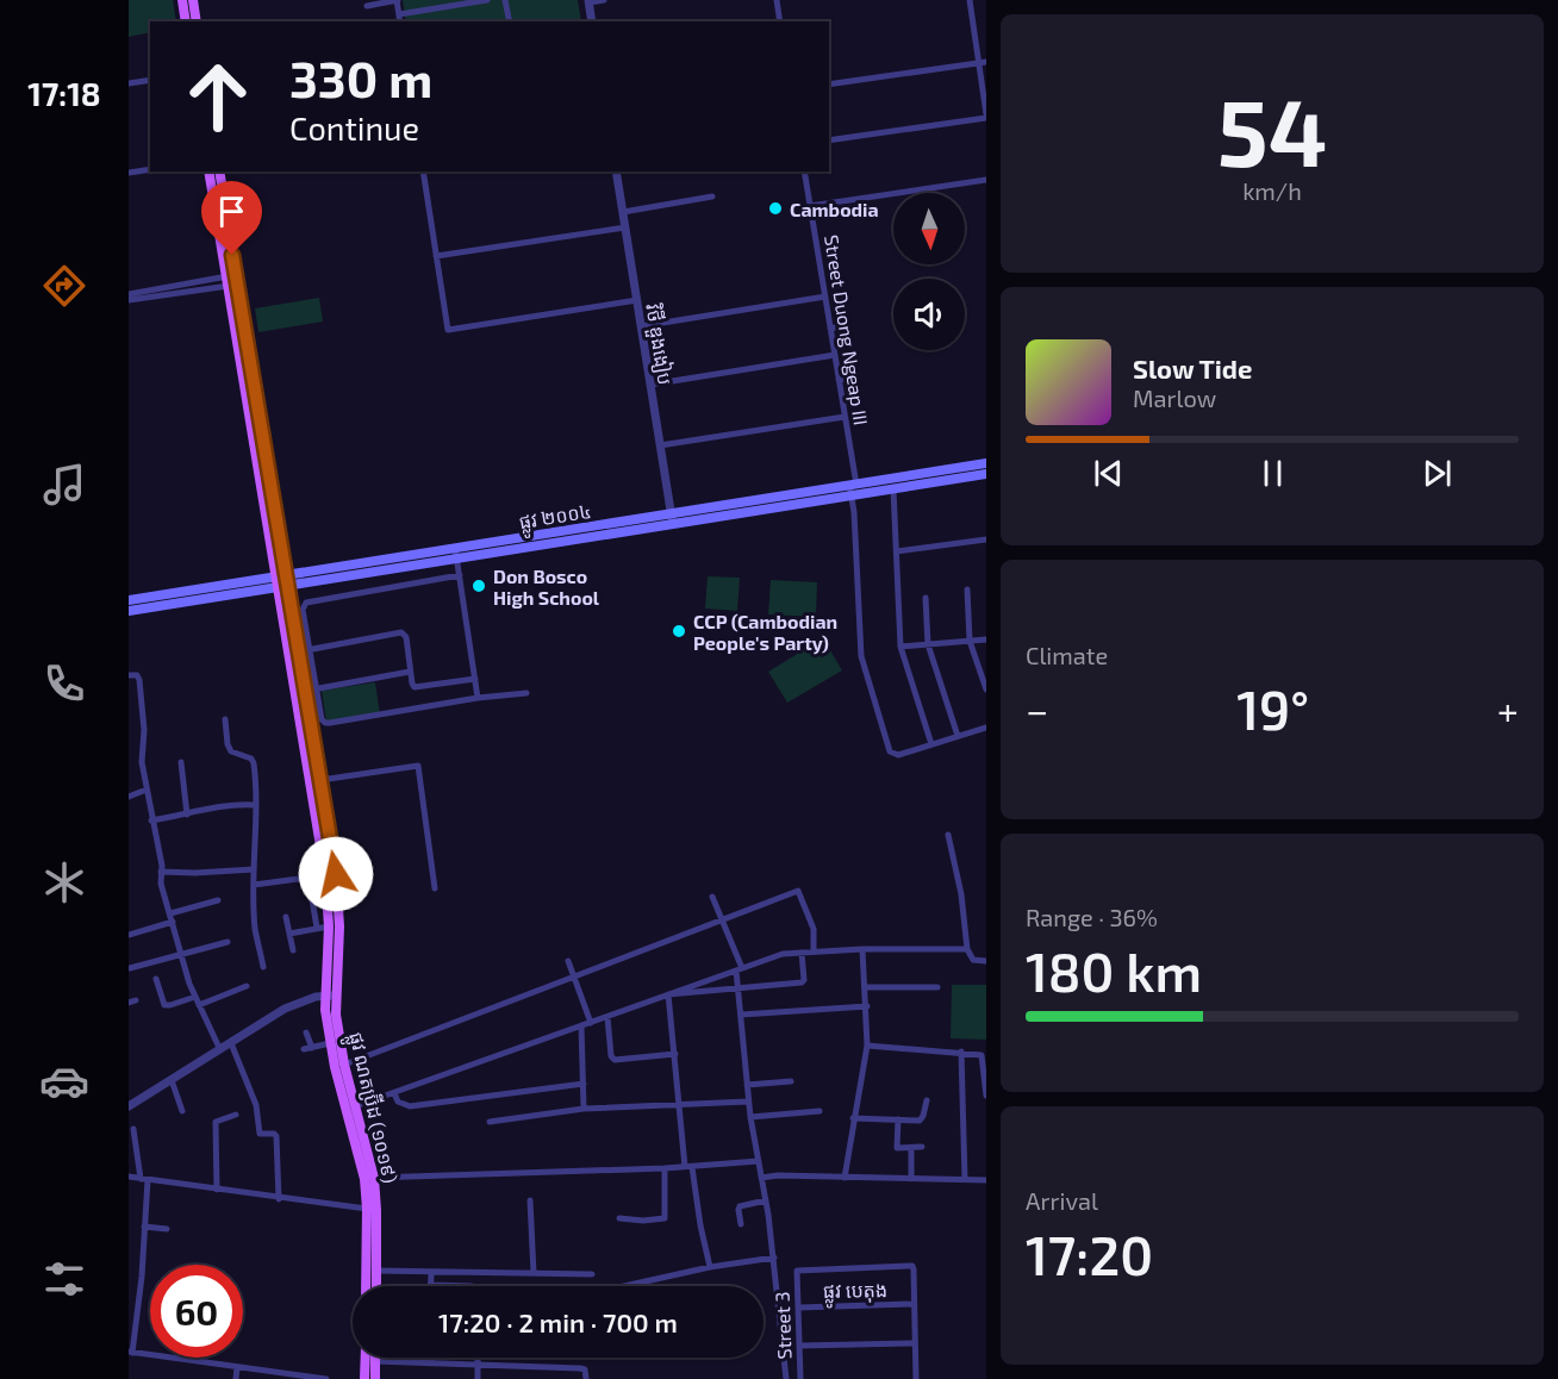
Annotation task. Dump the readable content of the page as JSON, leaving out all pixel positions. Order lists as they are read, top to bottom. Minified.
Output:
{"streets":{"main road":["ផ្លូវ ២០០៤","ផ្លូវ ណតប្រ៊ីដ (១០១៩)"],"street":["Street Duong Ngeap III","វិថី ឌួងងៀប","ផ្លូវ បេតុង","Street 3"]},"crossings":[["Street Duong Ngeap III","ផ្លូវ ២០០៤"],["វិថី ឌួងងៀប","ផ្លូវ ២០០៤"],["ផ្លូវ ២០០៤","ផ្លូវ ណតប្រ៊ីដ (១០១៩)"],["ផ្លូវ បេតុង","Street 3"]],"places":["Cambodia","Don Bosco High School","CCP (Cambodian People's Party)"],"north":"bottom","page":{"tabs":"17:18","tile":[["54","km/h"],"Climate",["Range · 36%","180 km"],["Arrival","17:20"]],"turn":["330 m","Continue"],"song":["Slow Tide","Marlow"],"heat":["−","19°","+"],"limit":"60","trip":"17:20 · 2 min · 700 m"}}
